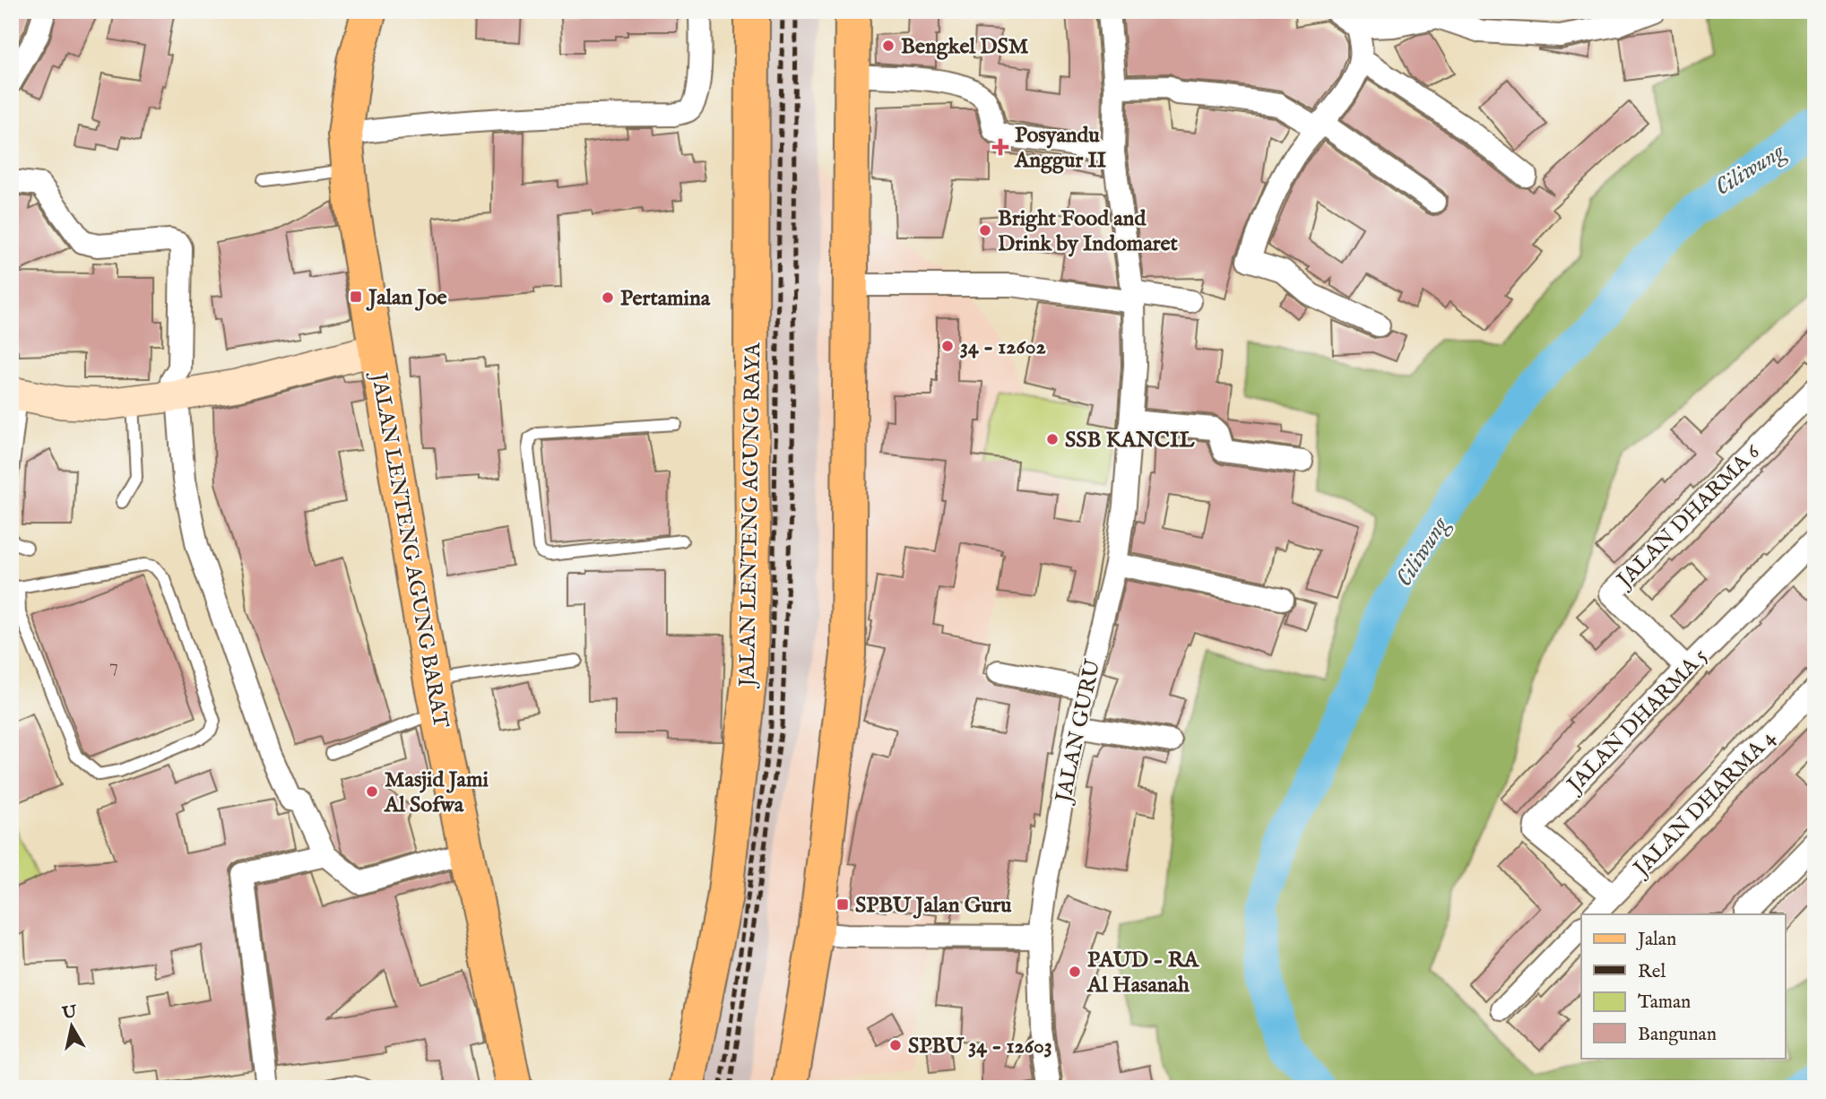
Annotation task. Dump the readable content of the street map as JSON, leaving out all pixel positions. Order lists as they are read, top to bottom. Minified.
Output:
{"streets":{"main road":["JALAN LENTENG AGUNG RAYA","JALAN LENTENG AGUNG BARAT"],"street":["JALAN DHARMA 6","JALAN DHARMA 5","JALAN GURU","JALAN DHARMA 4"]},"crossings":[["JALAN DHARMA 6","JALAN DHARMA 5"],["JALAN DHARMA 5","JALAN DHARMA 4"]],"water":["Ciliwung"],"places":{"other":["Bengkel DSM","Bright Food and Drink by Indomaret","Pertamina","34 - 12602","SSB KANCIL","Masjid Jami Al Sofwa","PAUD - RA Al Hasanah","SPBU 34 - 12603"],"health":["Posyandu Anggur II"],"transit":["Jalan Joe","SPBU Jalan Guru"]},"house_numbers":["7"],"legend":["Jalan","Rel","Taman","Bangunan"],"north":"top"}
